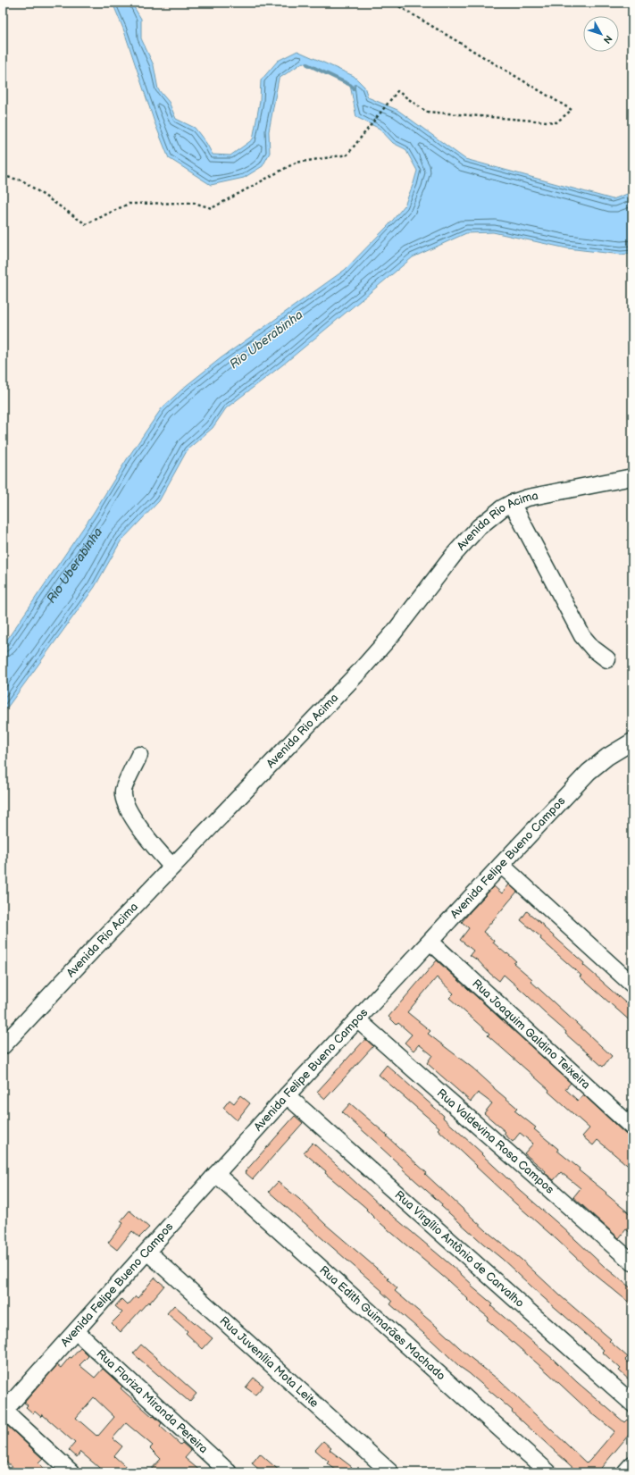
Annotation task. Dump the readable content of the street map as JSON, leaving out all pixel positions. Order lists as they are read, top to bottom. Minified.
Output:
{"streets":{"street":["Avenida Rio Acima","Avenida Felipe Bueno Campos","Rua Joaquim Galdino Teixeira","Rua Valdevina Rosa Campos","Rua Virgílio Antônio de Carvalho","Rua Edith Guimarães Machado","Rua Juvenília Mota Leite","Rua Floriza Miranda Pereira"]},"crossings":[["Avenida Felipe Bueno Campos","Rua Joaquim Galdino Teixeira"],["Avenida Felipe Bueno Campos","Rua Valdevina Rosa Campos"],["Avenida Felipe Bueno Campos","Rua Virgílio Antônio de Carvalho"],["Avenida Felipe Bueno Campos","Rua Edith Guimarães Machado"],["Avenida Felipe Bueno Campos","Rua Juvenília Mota Leite"],["Avenida Felipe Bueno Campos","Rua Floriza Miranda Pereira"]],"water":["Rio Uberabinha"],"north":"bottom right"}
